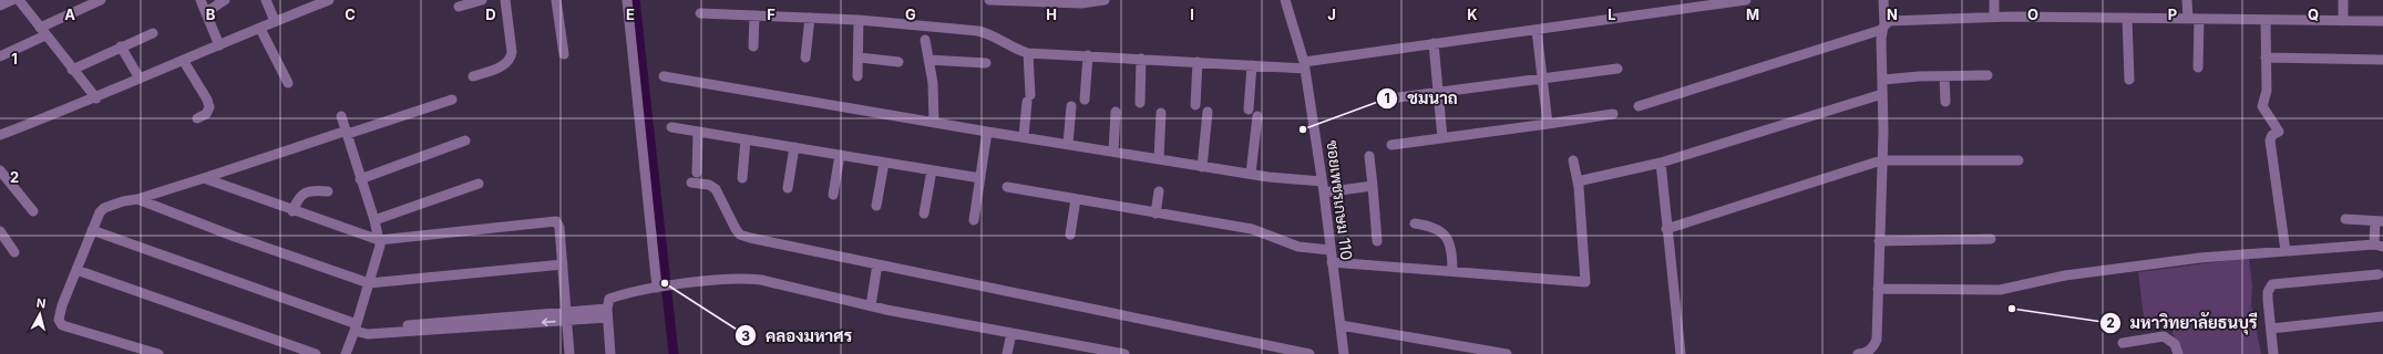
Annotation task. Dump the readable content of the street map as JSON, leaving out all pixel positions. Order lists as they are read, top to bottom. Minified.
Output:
{"streets":{"street":["ซอยเพชรเกษม 110"]},"places":["ชมนาถ","คลองมหาศร","มหาวิทยาลัยธนบุรี"],"north":"top","grid":{"columns":["A","B","C","D","E","F","G","H","I","J","K","L","M","N","O","P","Q"],"rows":["1","2"]}}
